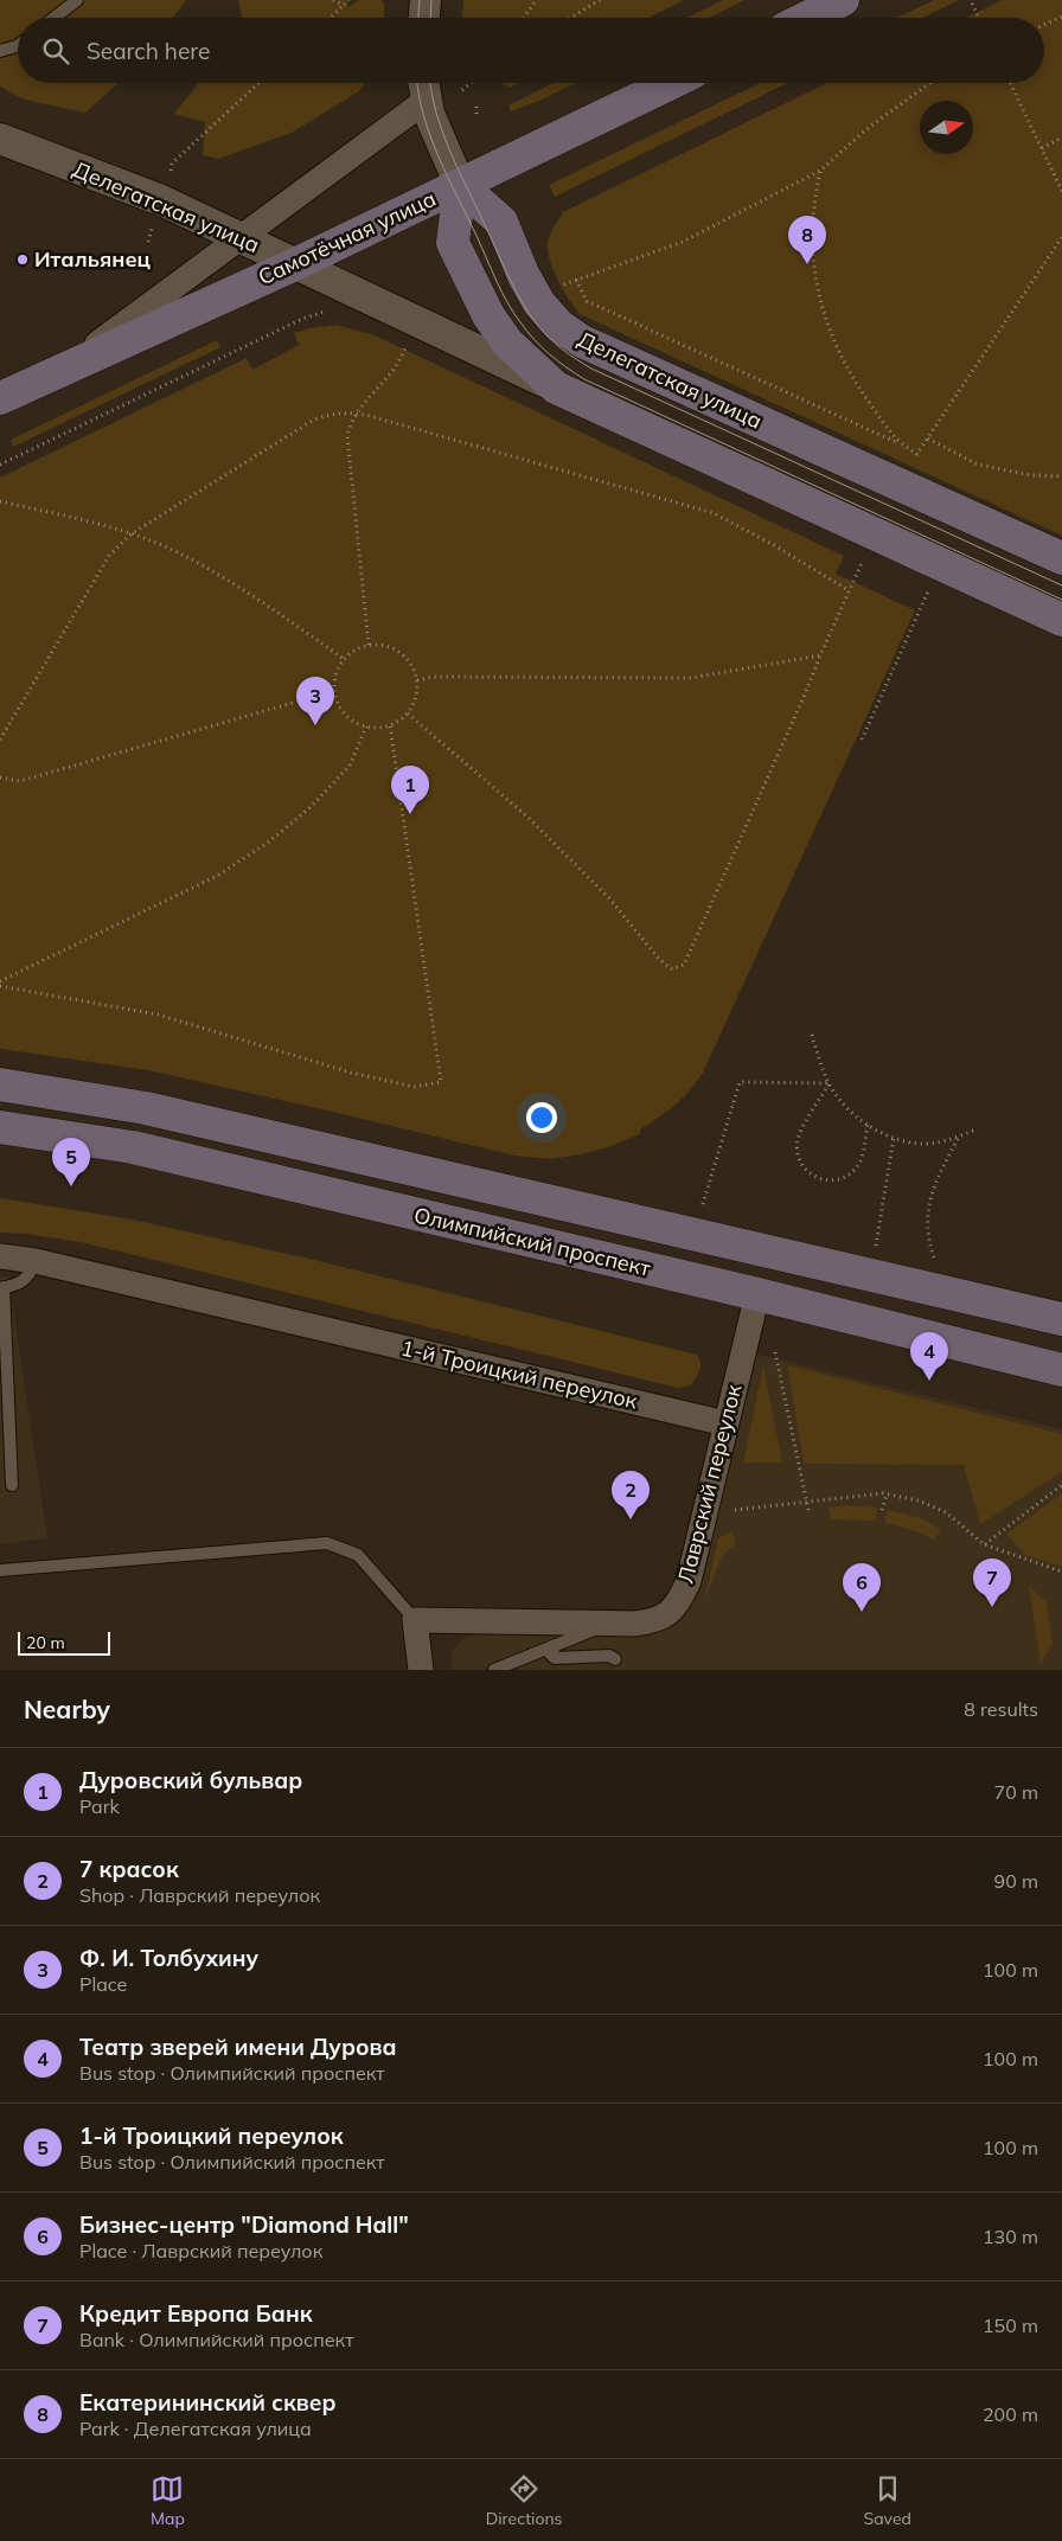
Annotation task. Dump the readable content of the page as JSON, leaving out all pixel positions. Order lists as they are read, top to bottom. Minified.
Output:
{"streets":{"main road":["Делегатская улица","Самотёчная улица","Олимпийский проспект"],"street":["1-й Троицкий переулок","Лаврский переулок"]},"crossings":[["Делегатская улица","Самотёчная улица"],["Олимпийский проспект","Лаврский переулок"],["1-й Троицкий переулок","Лаврский переулок"]],"places":["Итальянец"],"scale_bar":"20 m","north":"right","page":{"search":"Search here","pins":["8","3","1","5","4","2","7","6"],"scale":"20 m","heading":["Nearby","8 results"],"list":[{"mark":"1","name":"Дуровский бульвар","note":"Park","value":"70 m"},{"mark":"2","name":"7 красок","note":"Shop · Лаврский переулок","value":"90 m"},{"mark":"3","name":"Ф. И. Толбухину","note":"Place","value":"100 m"},{"mark":"4","name":"Театр зверей имени Дурова","note":"Bus stop · Олимпийский проспект","value":"100 m"},{"mark":"5","name":"1-й Троицкий переулок","note":"Bus stop · Олимпийский проспект","value":"100 m"},{"mark":"6","name":"Бизнес-центр \"Diamond Hall\"","note":"Place · Лаврский переулок","value":"130 m"},{"mark":"7","name":"Кредит Европа Банк","note":"Bank · Олимпийский проспект","value":"150 m"},{"mark":"8","name":"Екатерининский сквер","note":"Park · Делегатская улица","value":"200 m"}],"nav":["Map","Directions","Saved"]}}
